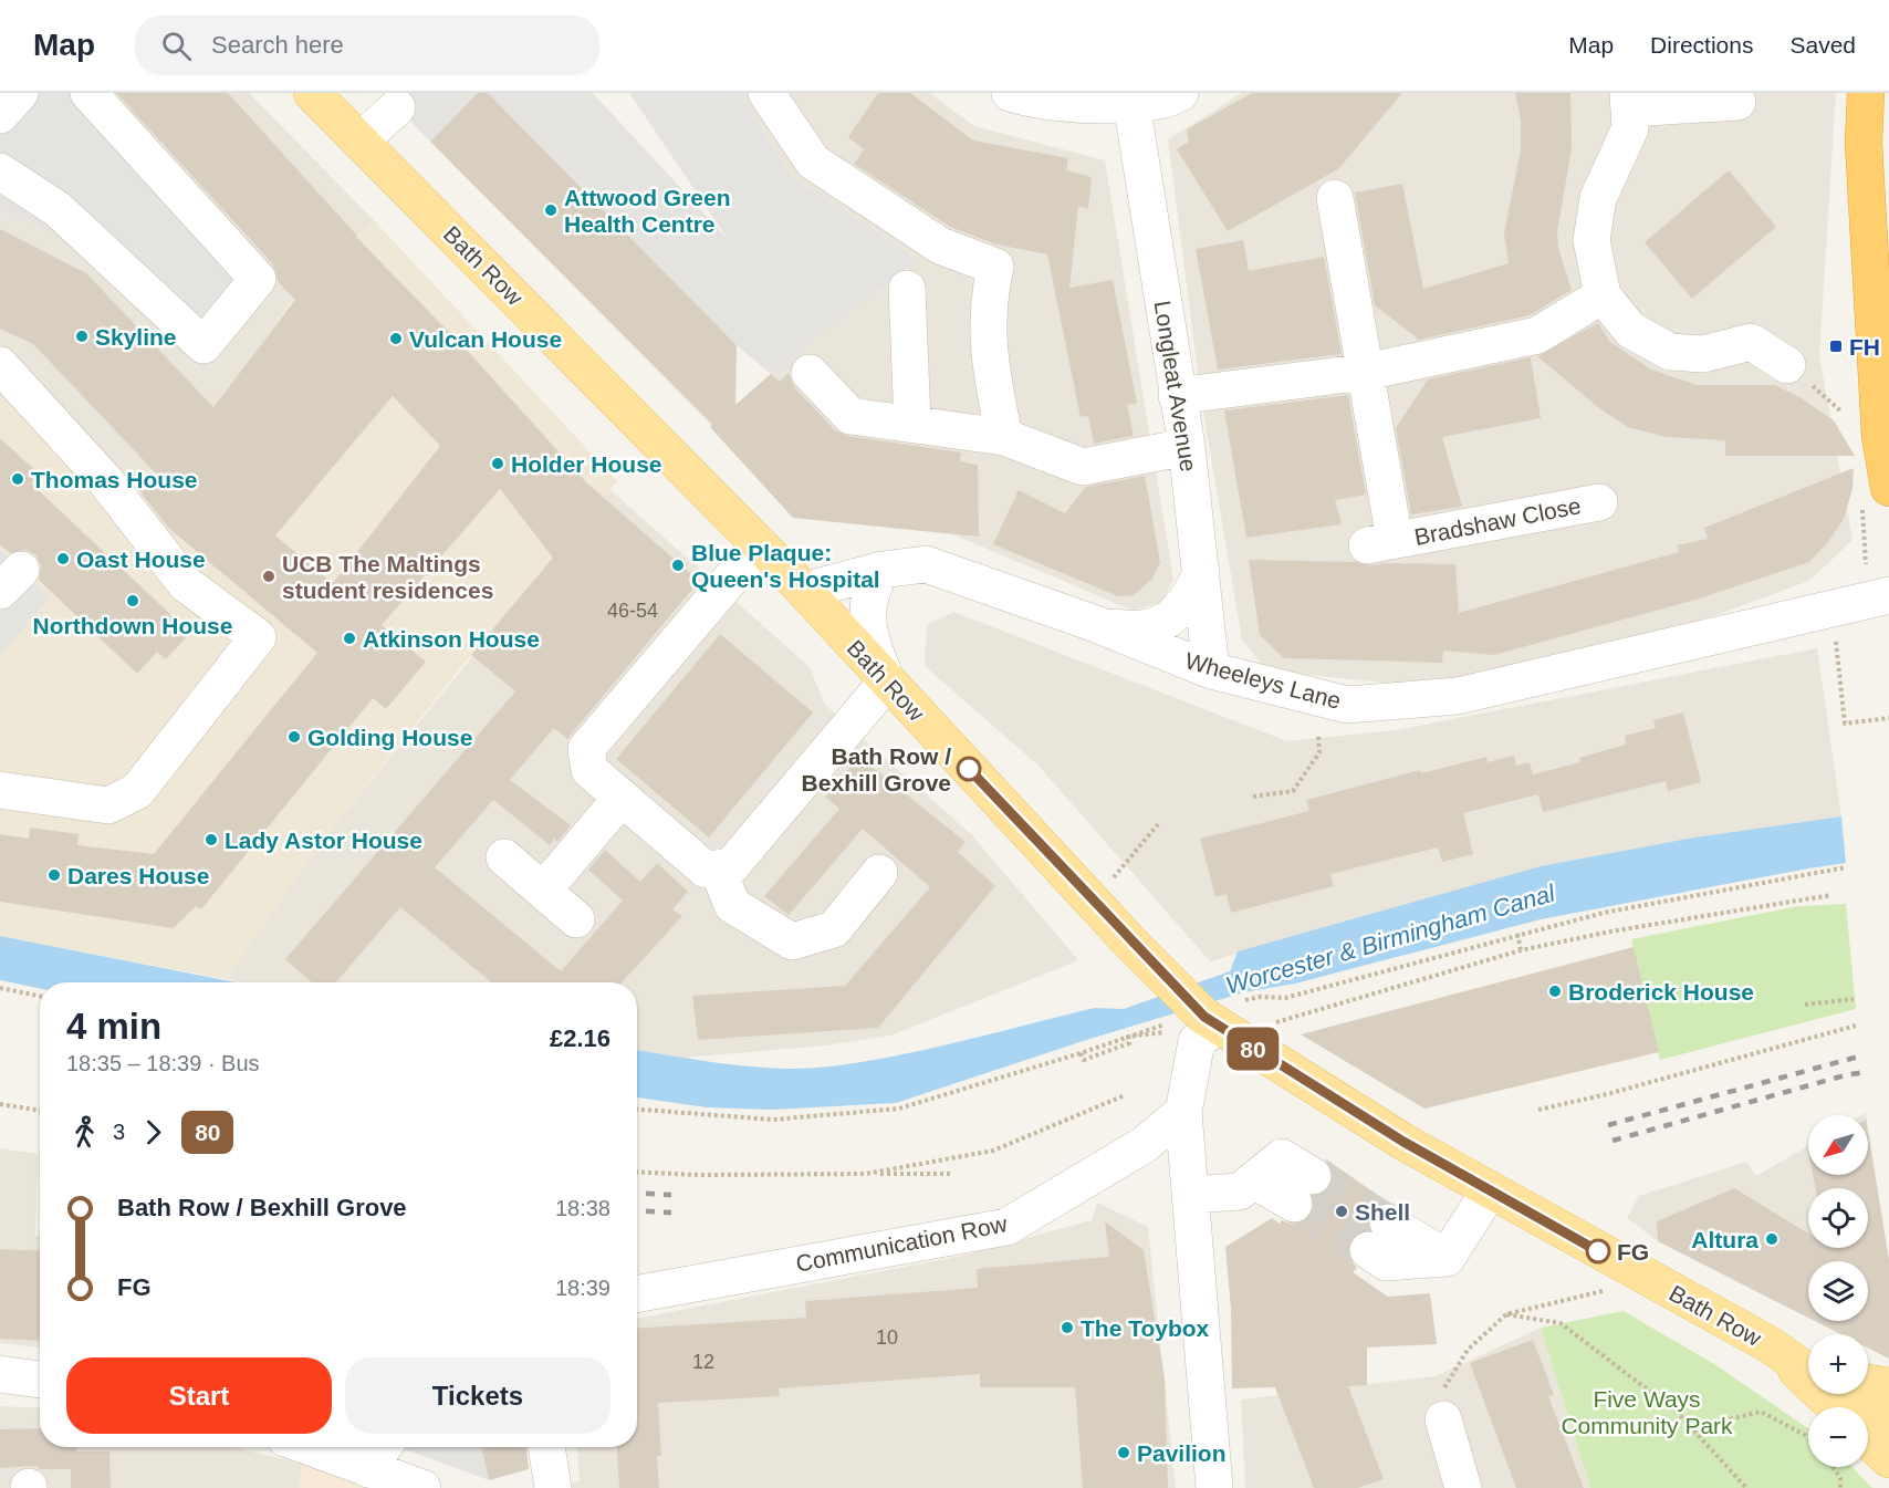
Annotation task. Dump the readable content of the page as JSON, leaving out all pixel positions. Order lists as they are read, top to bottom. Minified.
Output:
{"streets":{"main road":["Bath Row"],"street":["Longleat Avenue","Bradshaw Close","Wheeleys Lane","Communication Row"]},"crossings":[["Bath Row","Wheeleys Lane"],["Longleat Avenue","Wheeleys Lane"]],"water":["Worcester & Birmingham Canal"],"parks":["Five Ways Community Park"],"places":{"other":["Attwood Green Health Centre","Skyline","Vulcan House","Holder House","Thomas House","Oast House","Blue Plaque: Queen's Hospital","UCB The Maltings student residences","Northdown House","Atkinson House","Golding House","Bath Row / Bexhill Grove","Lady Astor House","Dares House","Broderick House","Shell","Altura","FG","The Toybox","Pavilion"],"transit":["FH"]},"lines":["bus line 80"],"house_numbers":["46-54","10","12"],"north":"bottom left","page":{"header":"Map","search":"Search here","nav":["Map","Directions","Saved"],"on_map":"80","heading":["4 min","18:35 – 18:39 · Bus","£2.16"],"legs":["3","80"],"map_buttons":["+","−"],"list":[{"name":"Bath Row / Bexhill Grove","value":"18:38"},{"name":"FG","value":"18:39"}],"buttons":["Start","Tickets"]}}
